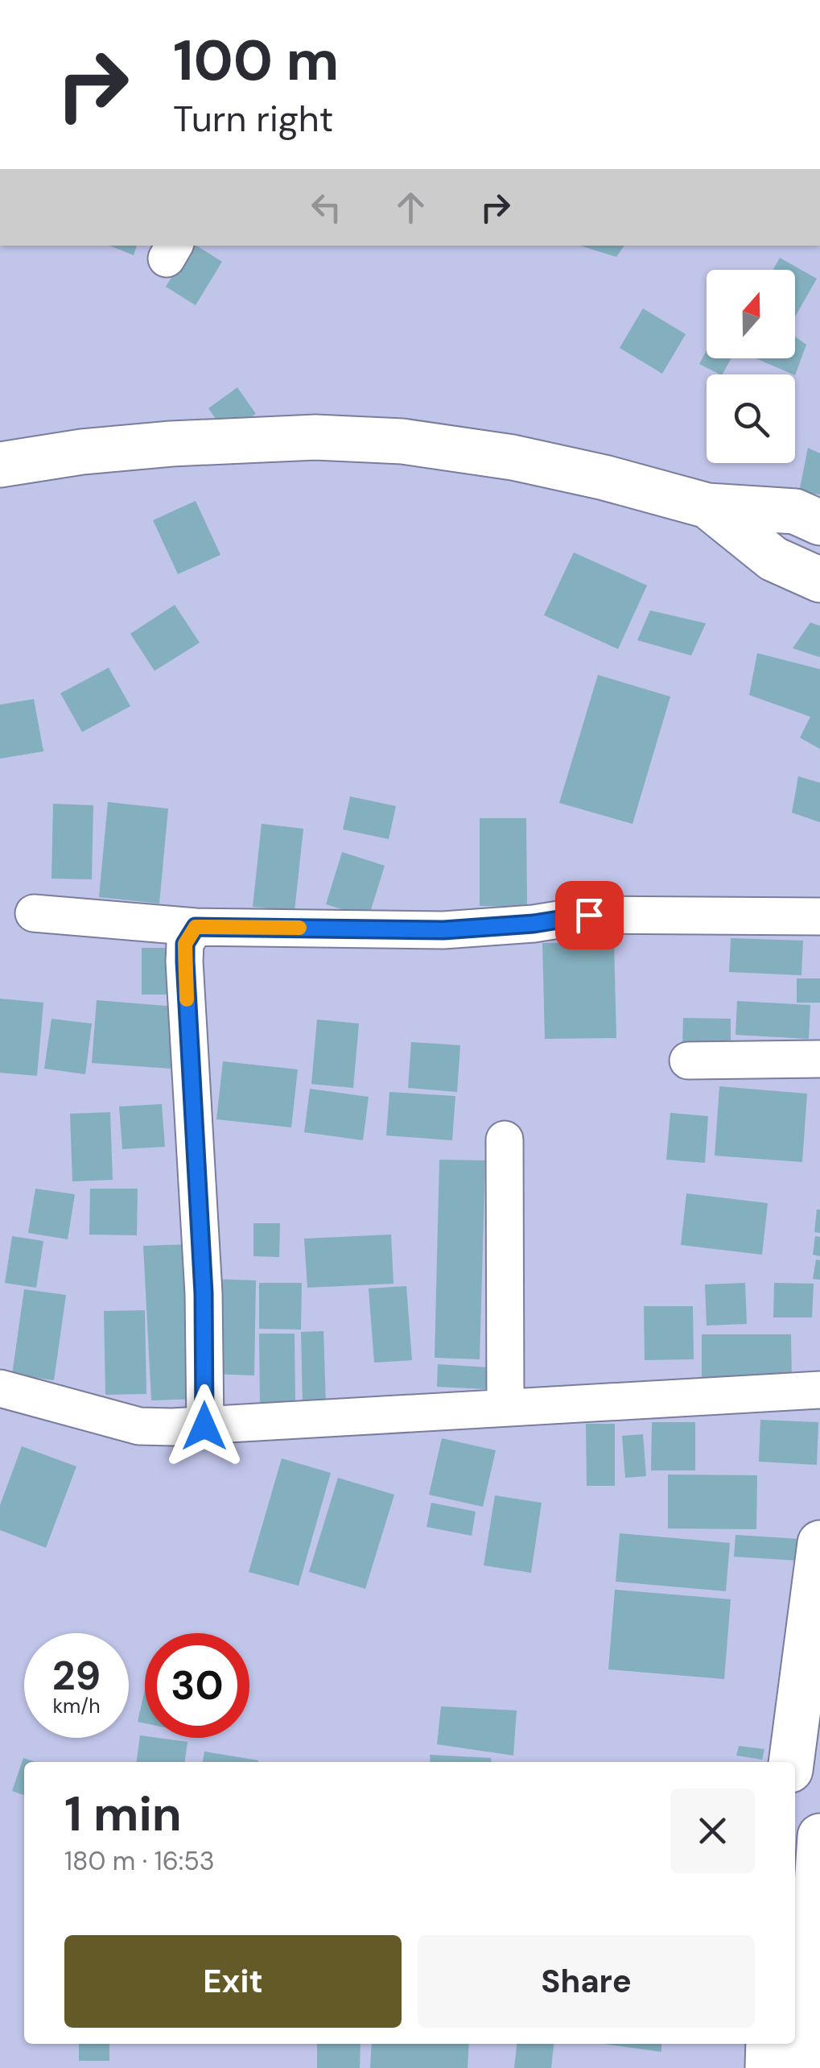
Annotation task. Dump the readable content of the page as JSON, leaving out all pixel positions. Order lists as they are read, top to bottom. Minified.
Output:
{"north":"top","page":{"turn":["100 m","Turn right"],"speed":"29 km/h","limit":"30","heading":["1 min","180 m · 16:53"],"buttons":["Exit","Share"]}}
